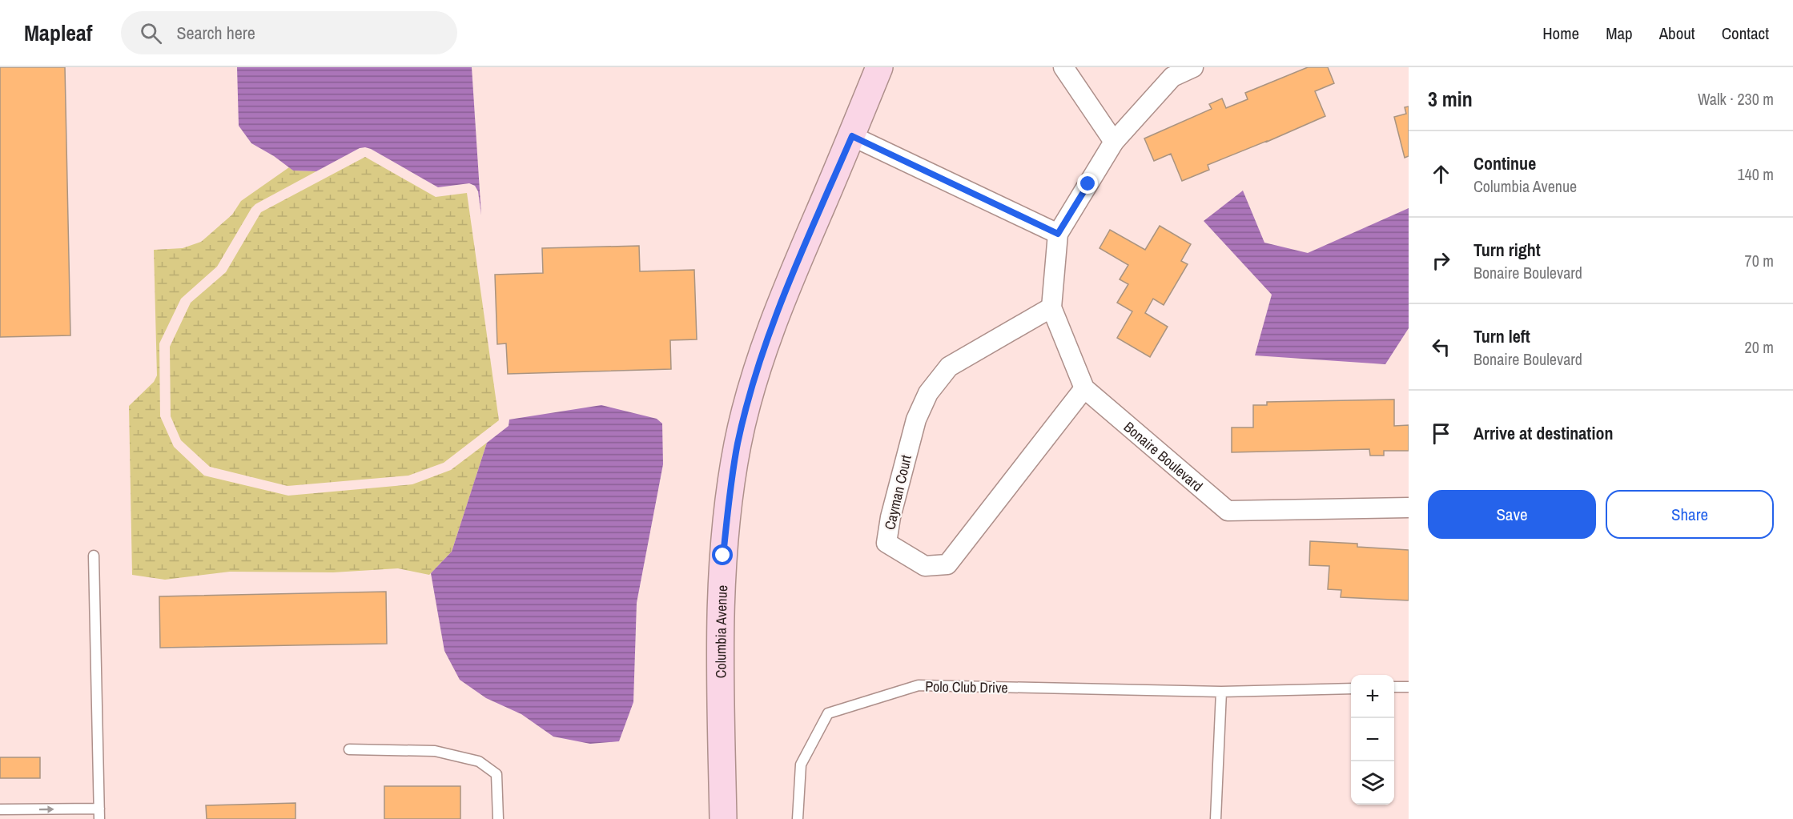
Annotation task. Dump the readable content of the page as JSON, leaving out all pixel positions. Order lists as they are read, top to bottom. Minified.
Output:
{"streets":{"street":["Bonaire Boulevard","Cayman Court","Columbia Avenue"],"lane":["Polo Club Drive"]},"crossings":[["Bonaire Boulevard","Cayman Court"]],"page":{"header":"Mapleaf","search":"Search here","nav":["Home","Map","About","Contact"],"heading":["3 min","Walk · 230 m"],"list":[["Continue","Columbia Avenue","140 m"],["Turn right","Bonaire Boulevard","70 m"],["Turn left","Bonaire Boulevard","20 m"],"Arrive at destination"],"buttons":["Save","Share"],"map_buttons":["+","−"]}}
